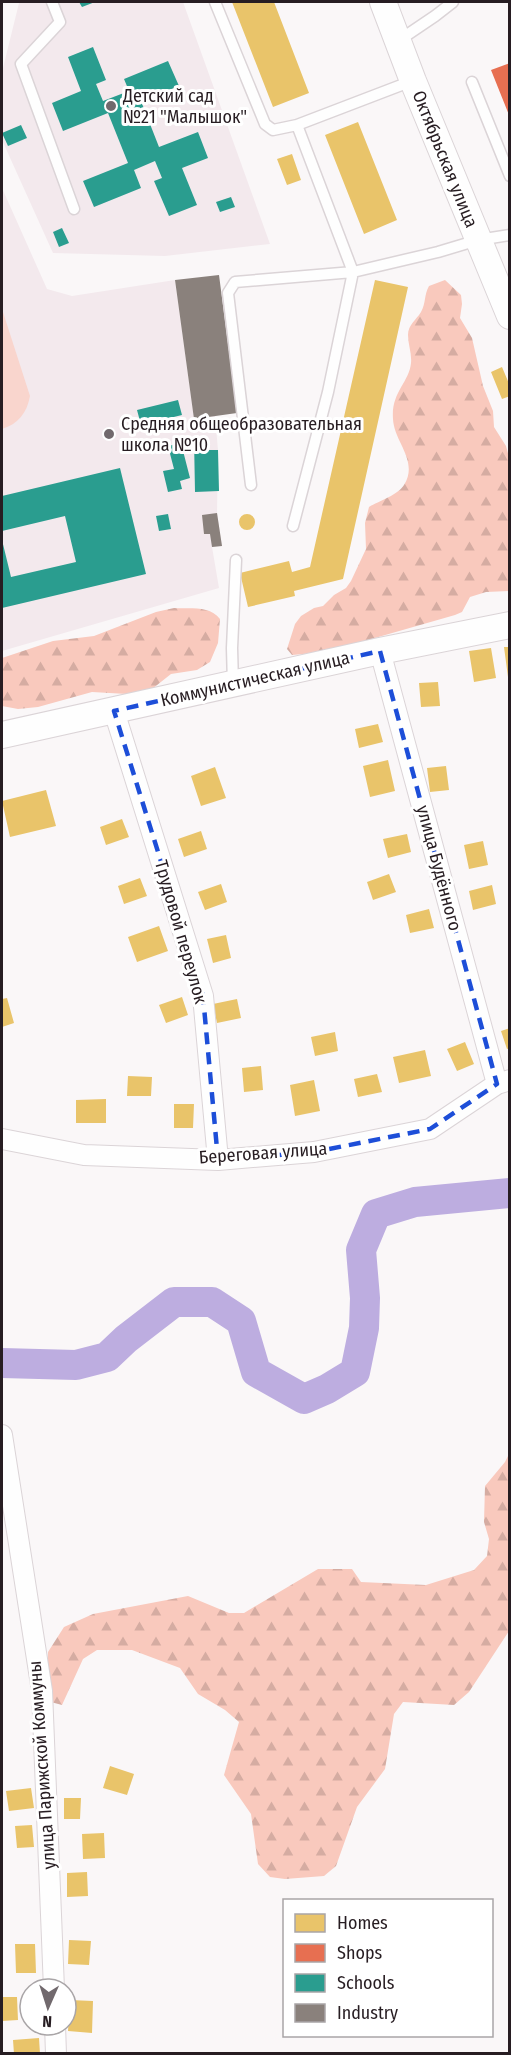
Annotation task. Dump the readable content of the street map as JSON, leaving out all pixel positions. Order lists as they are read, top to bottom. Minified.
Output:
{"streets":{"street":["Октябрьская улица","Коммунистическая улица","улица Будённого","Трудовой переулок","Береговая улица","улица Парижской Коммуны"]},"crossings":[["Коммунистическая улица","улица Будённого"],["Коммунистическая улица","Трудовой переулок"],["улица Будённого","Береговая улица"],["Трудовой переулок","Береговая улица"]],"places":["Детский сад №21 \"Малышок\"","Средняя общеобразовательная школа №10"],"legend":["Homes","Shops","Schools","Industry"],"north":"bottom"}
